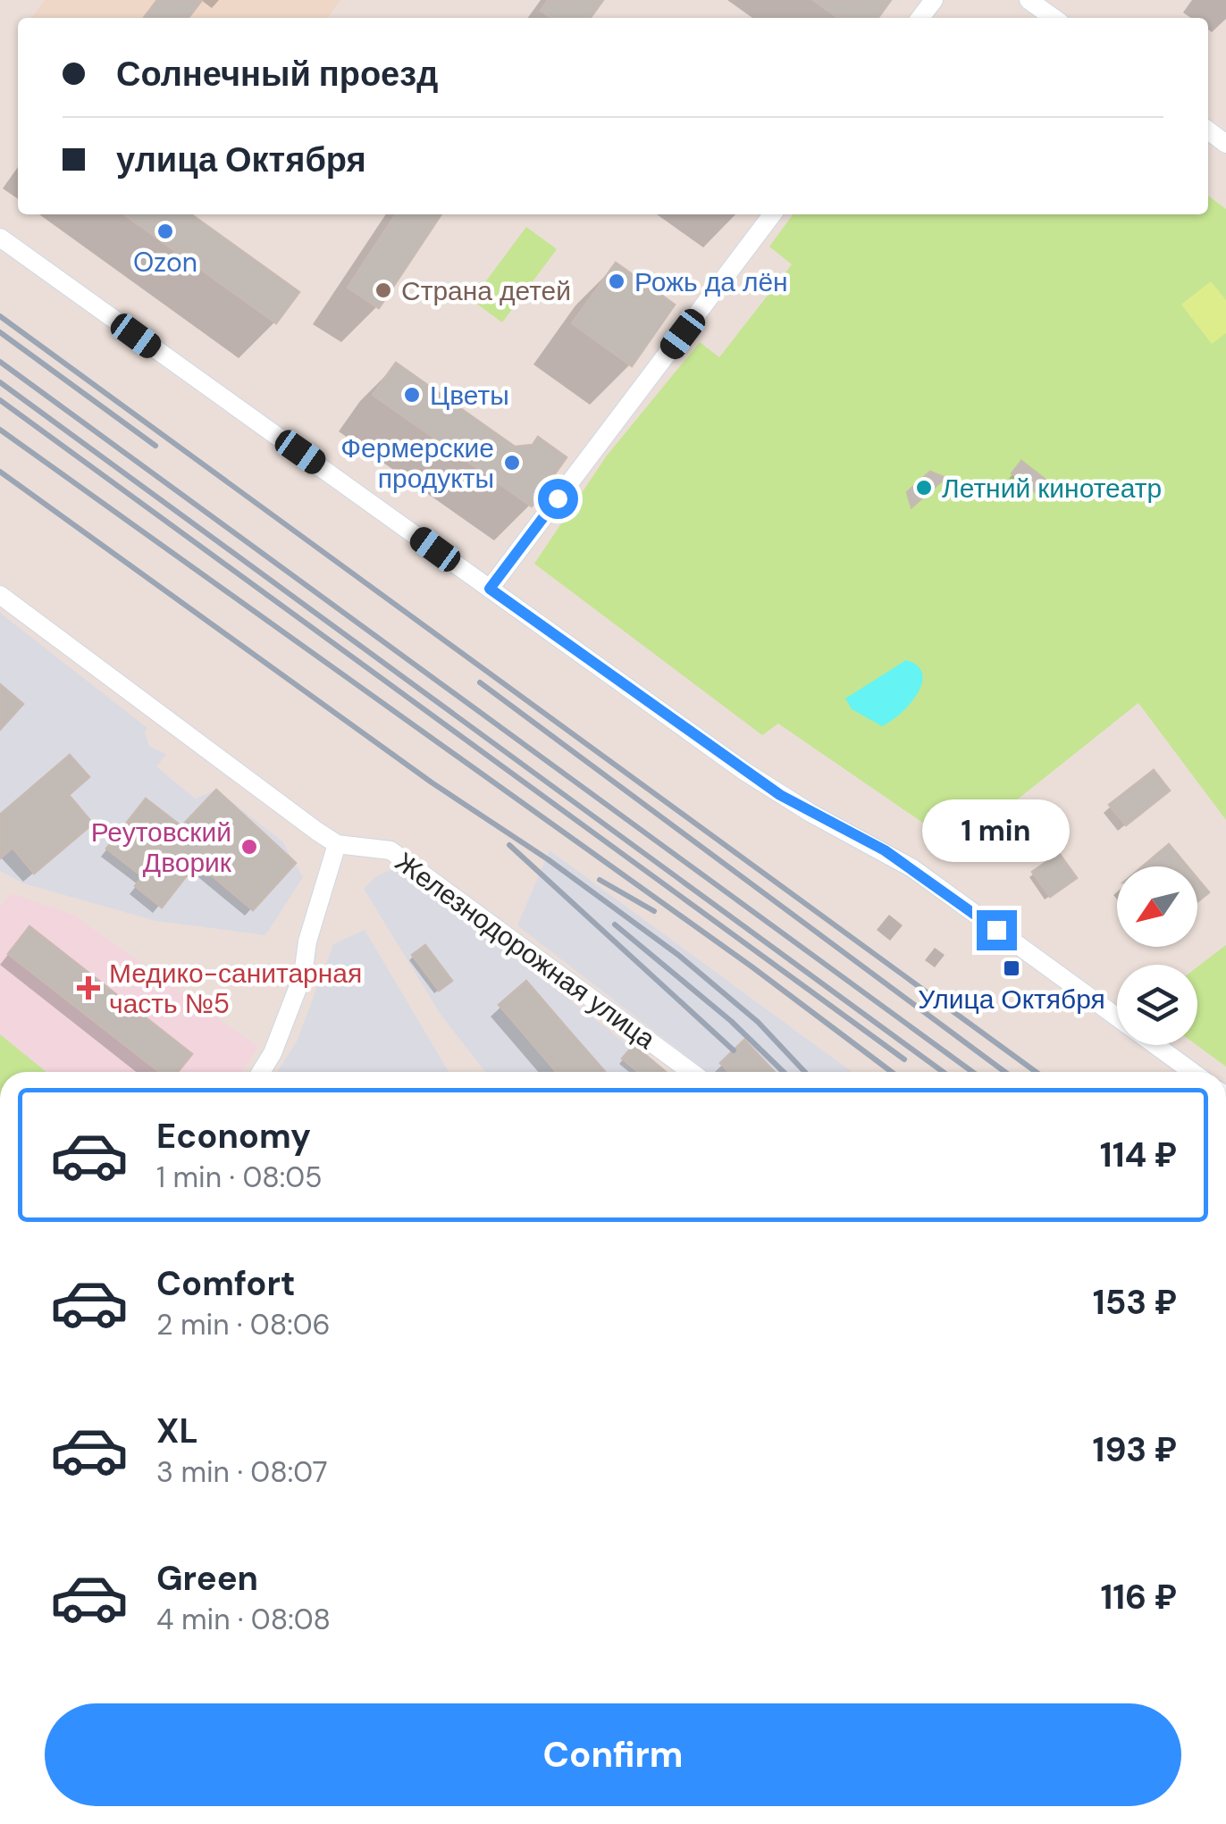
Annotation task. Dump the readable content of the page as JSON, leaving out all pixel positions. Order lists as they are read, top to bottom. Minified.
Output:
{"streets":{"street":["Железнодорожная улица"]},"places":{"other":["Ozon","Рожь да лён","Страна детей","Цветы","Фермерские продукты","Летний кинотеатр","Реутовский Дворик"],"transit":["Улица Октября"],"health":["Медико-санитарная часть №5"]},"north":"bottom left","page":{"banner":["Солнечный проезд","улица Октября"],"bubble":"1 min","list":[{"name":"Economy","note":"1 min · 08:05","value":"114 ₽"},{"name":"Comfort","note":"2 min · 08:06","value":"153 ₽"},{"name":"XL","note":"3 min · 08:07","value":"193 ₽"},{"name":"Green","note":"4 min · 08:08","value":"116 ₽"}],"buttons":"Confirm"}}
